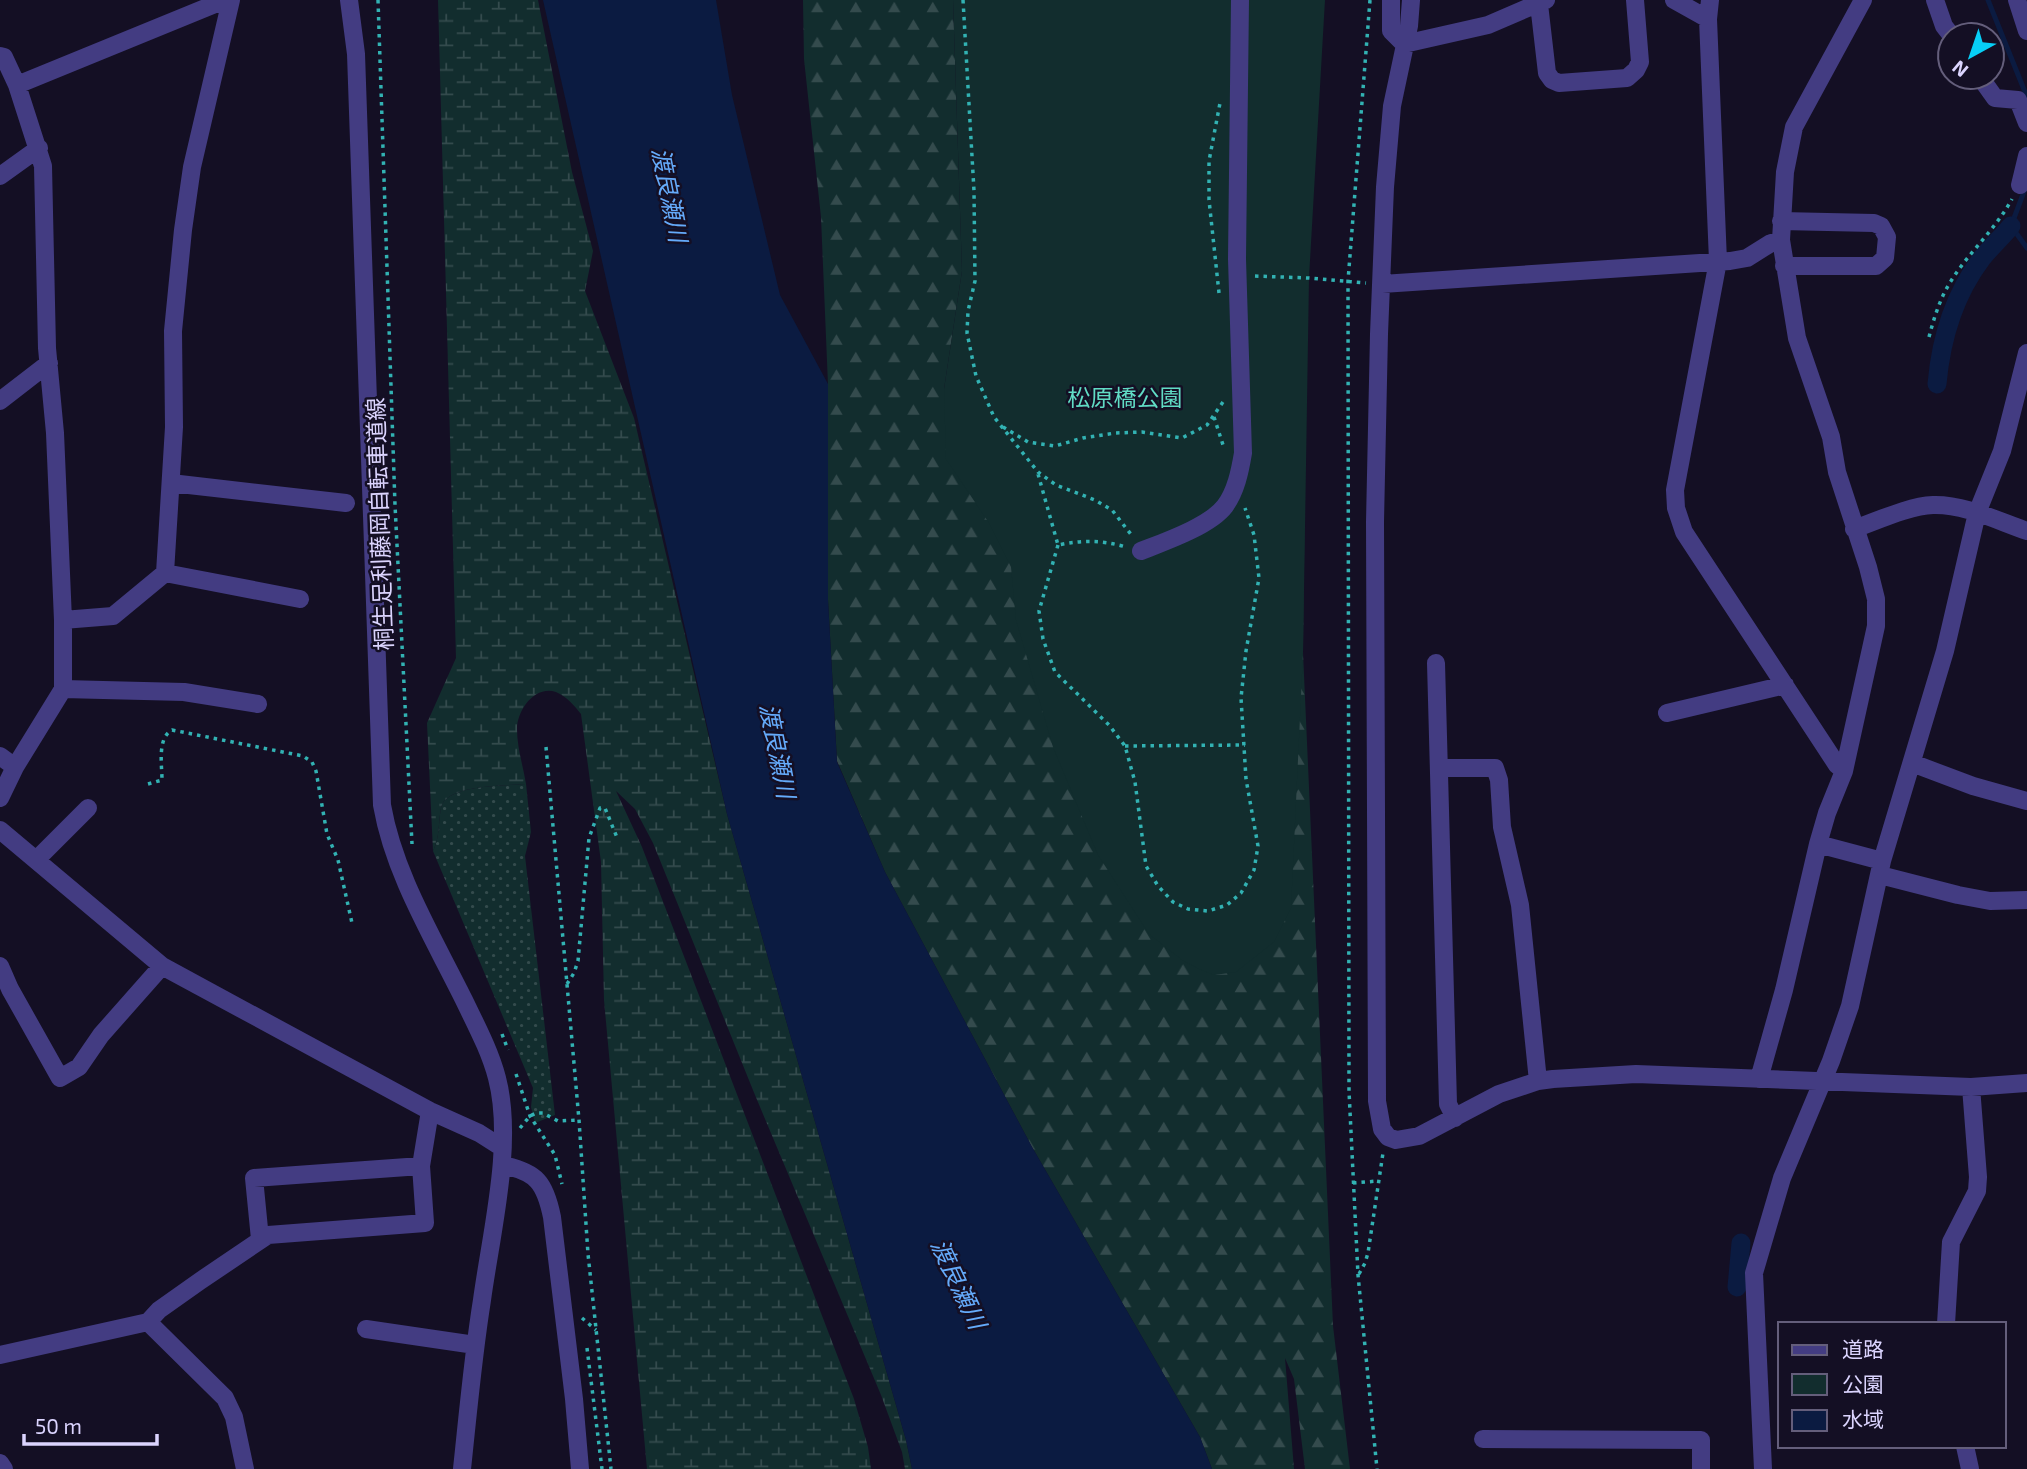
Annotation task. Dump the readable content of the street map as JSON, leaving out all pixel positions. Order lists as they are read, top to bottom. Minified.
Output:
{"streets":{"path":["桐生足利藤岡自転車道線"]},"water":["渡良瀬川"],"parks":["松原橋公園"],"legend":["道路","公園","水域"],"scale_bar":"50 m","north":"bottom left"}
